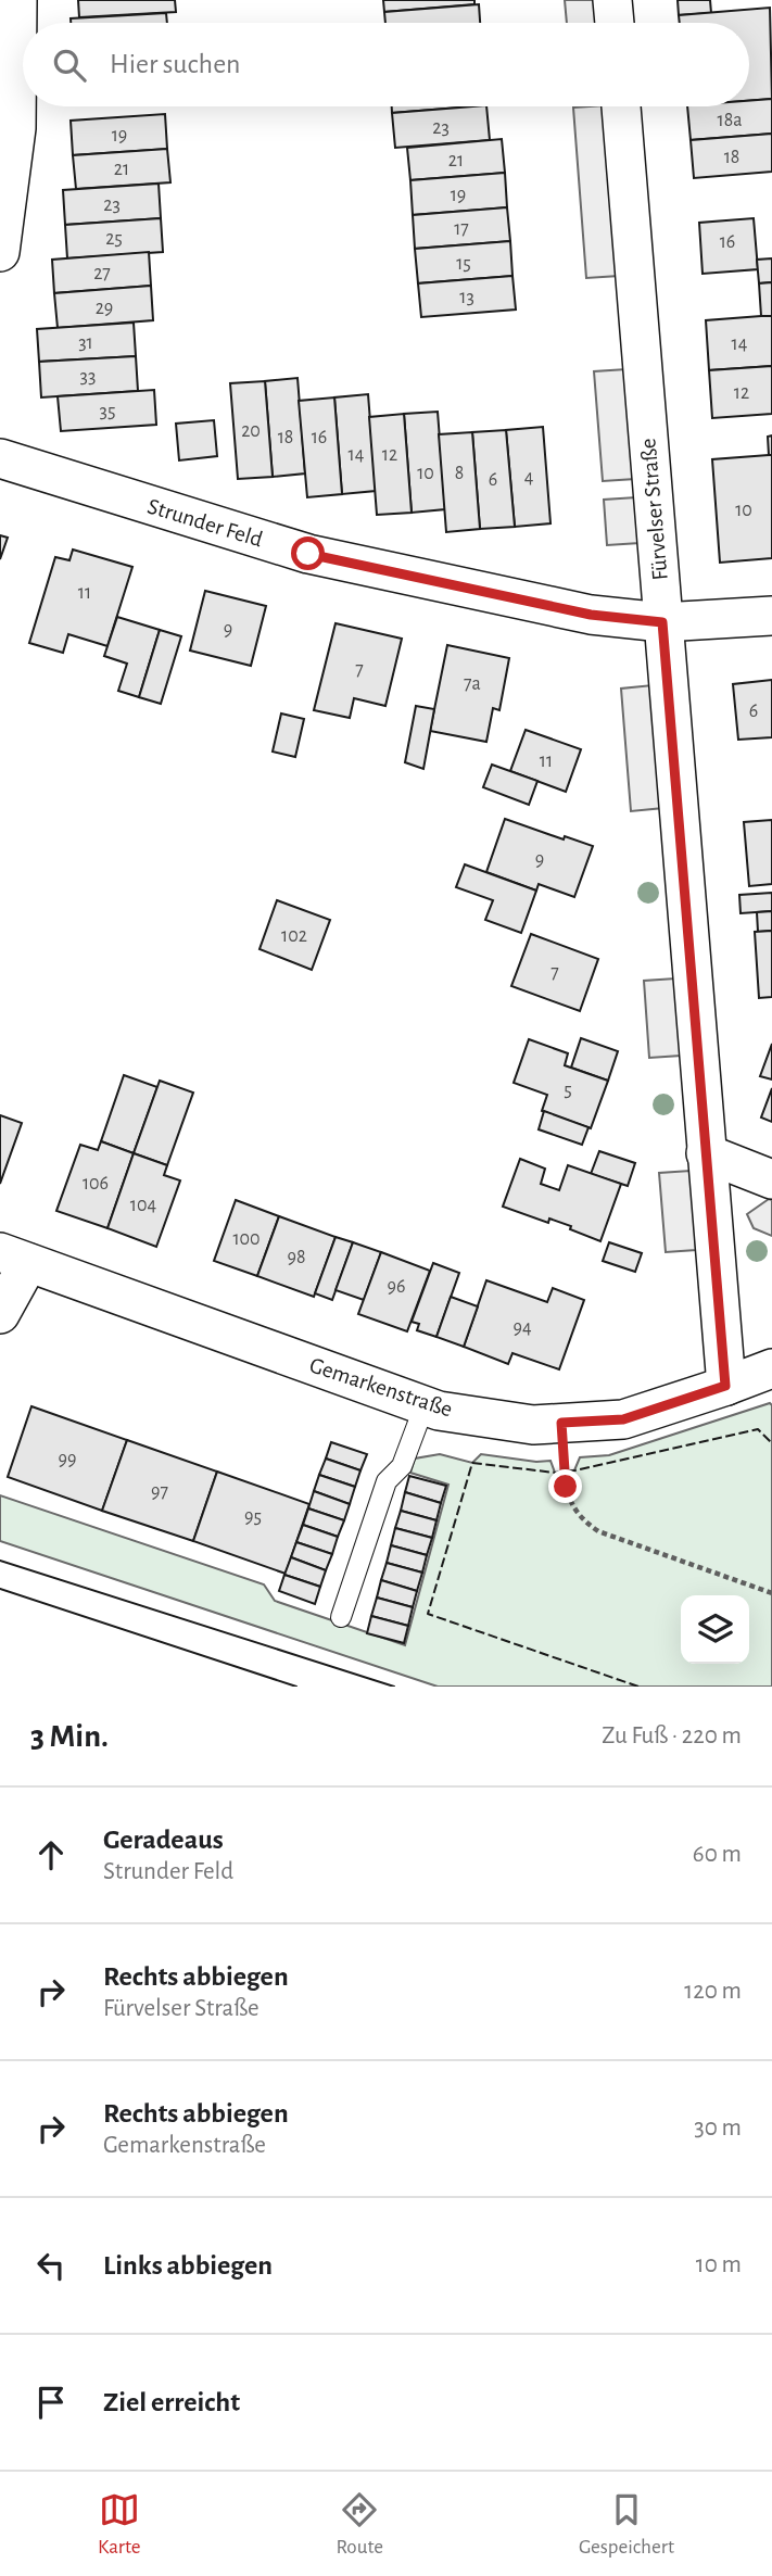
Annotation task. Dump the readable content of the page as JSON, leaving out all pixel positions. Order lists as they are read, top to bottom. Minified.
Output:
{"streets":{"street":["Fürvelser Straße","Strunder Feld","Gemarkenstraße"]},"crossings":[["Fürvelser Straße","Strunder Feld"],["Fürvelser Straße","Gemarkenstraße"]],"house_numbers":["18a","23","19","18","21","21","19","23","17","25","16","15","27","13","29","31","14","33","12","35","20","18","16","14","12","10","8","4","6","10","11","9","7","7a","6","11","9","102","7","5","106","104","100","98","96","94","99","97","95"],"page":{"search":"Hier suchen","heading":["3 Min.","Zu Fuß · 220 m"],"list":[["Geradeaus","Strunder Feld","60 m"],["Rechts abbiegen","Fürvelser Straße","120 m"],["Rechts abbiegen","Gemarkenstraße","30 m"],["Links abbiegen","10 m"],"Ziel erreicht"],"nav":["Karte","Route","Gespeichert"]}}
